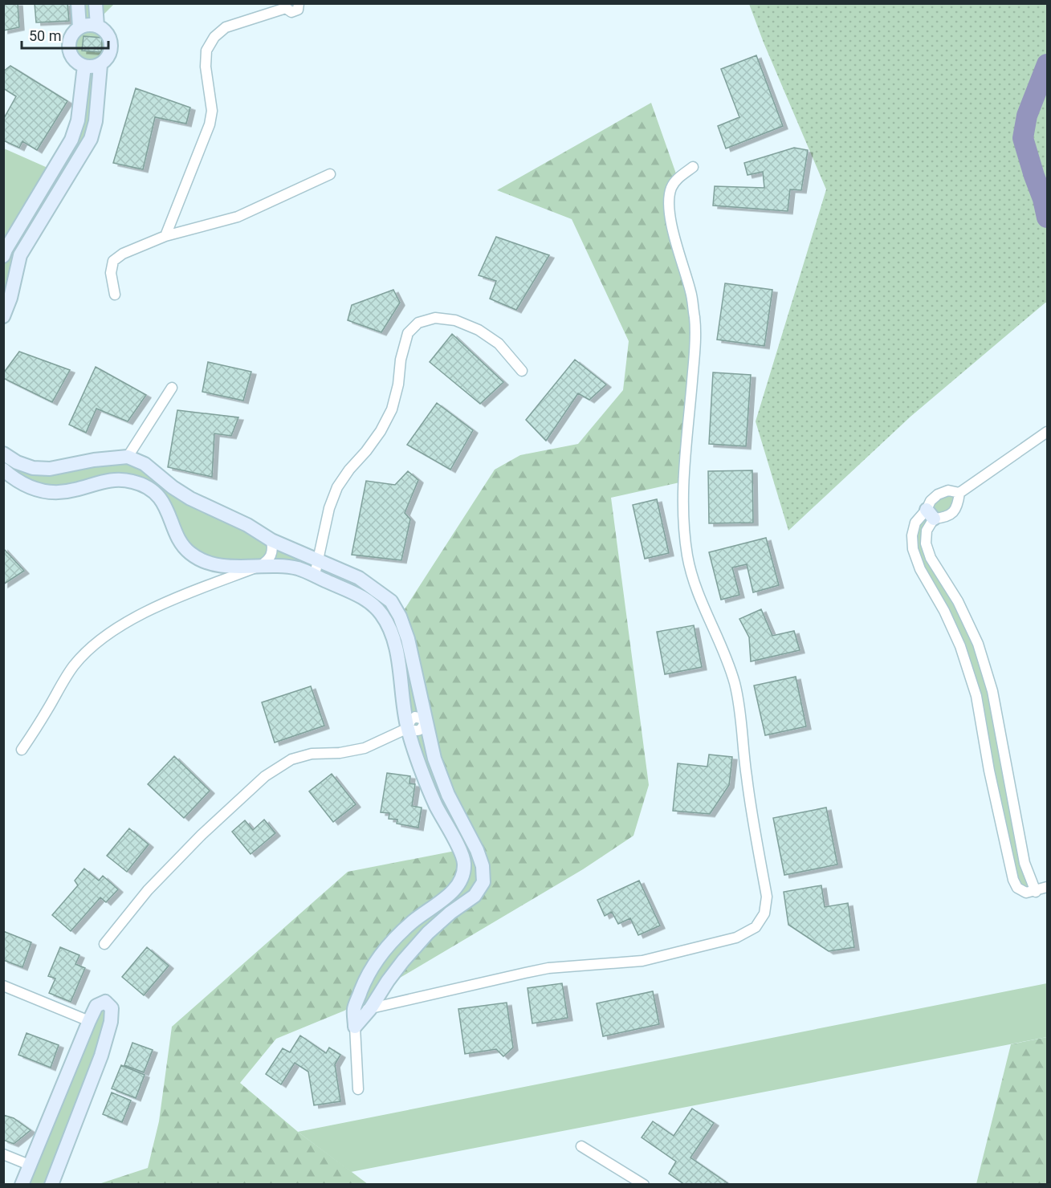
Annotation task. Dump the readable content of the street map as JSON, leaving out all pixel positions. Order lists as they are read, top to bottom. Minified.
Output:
{"scale_bar":"50 m"}
